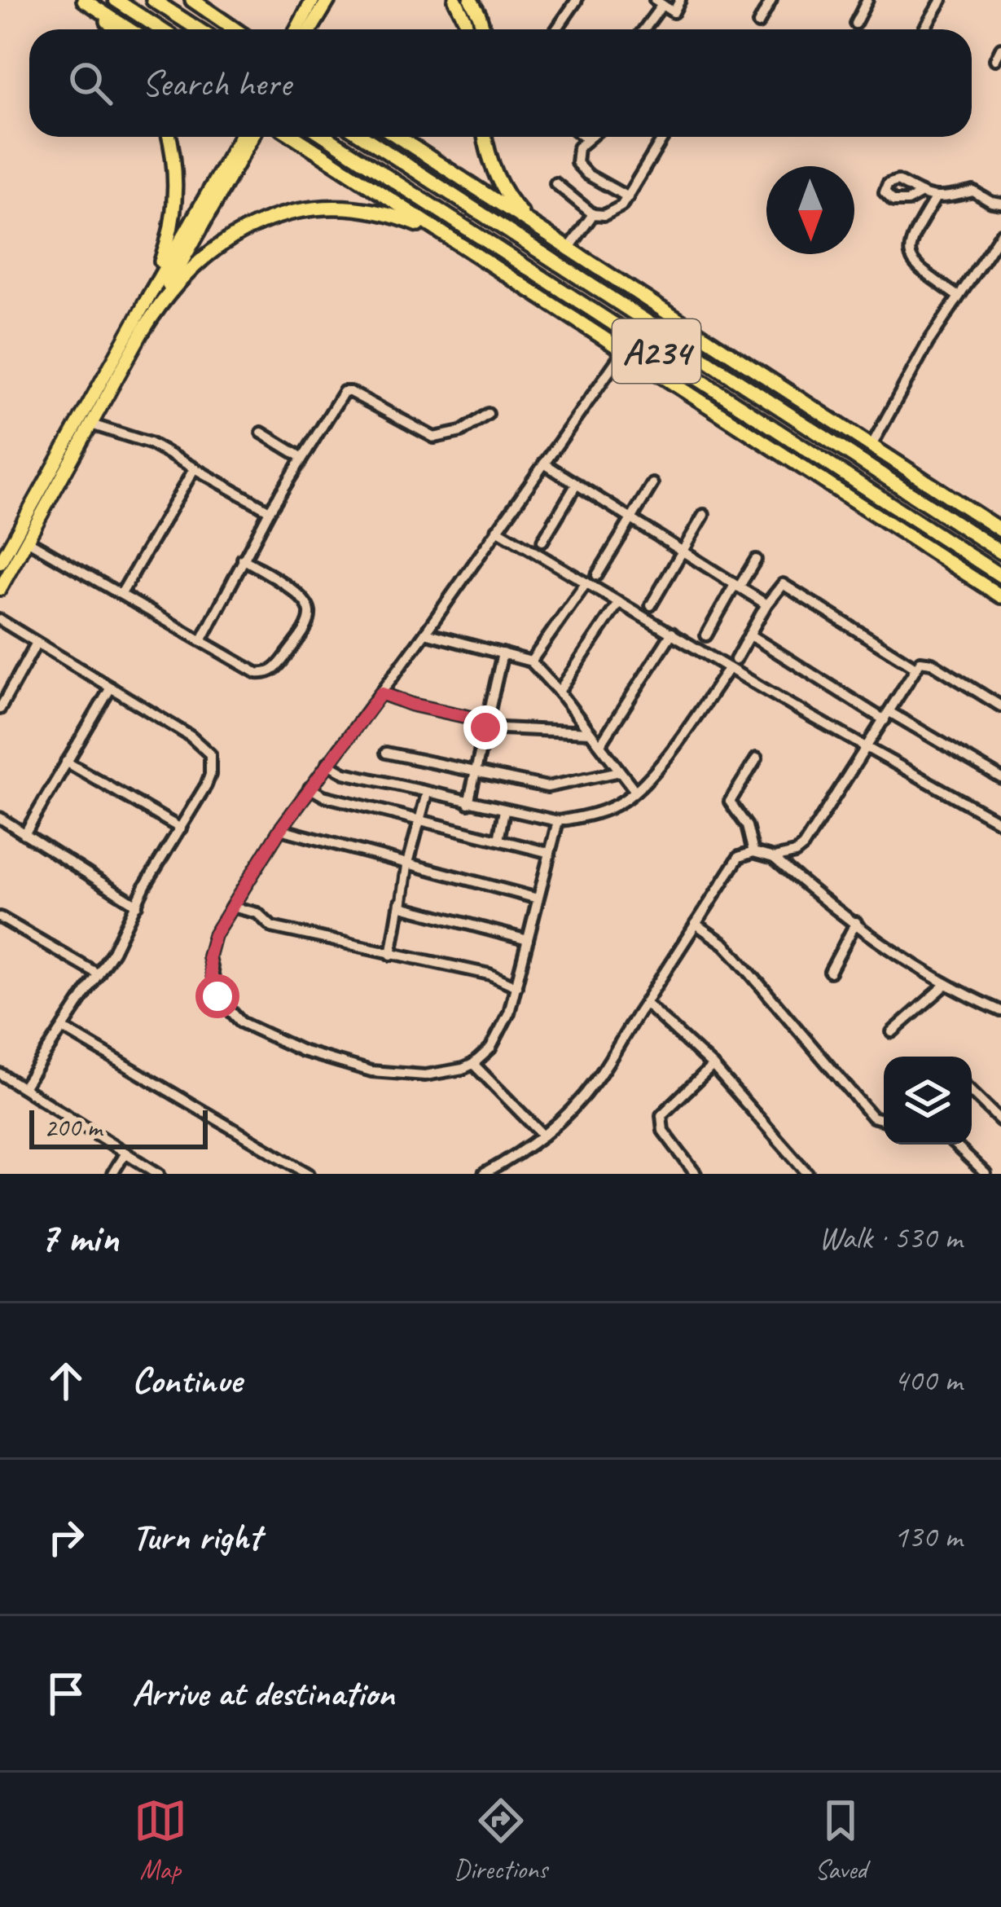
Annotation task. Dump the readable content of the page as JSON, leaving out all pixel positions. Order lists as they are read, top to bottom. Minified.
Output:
{"streets":{"highway":["A234"]},"scale_bar":"200 m","north":"bottom","page":{"search":"Search here","scale":"200 m","heading":["7 min","Walk · 530 m"],"list":[["Continue","400 m"],["Turn right","130 m"],"Arrive at destination"],"nav":["Map","Directions","Saved"]}}
